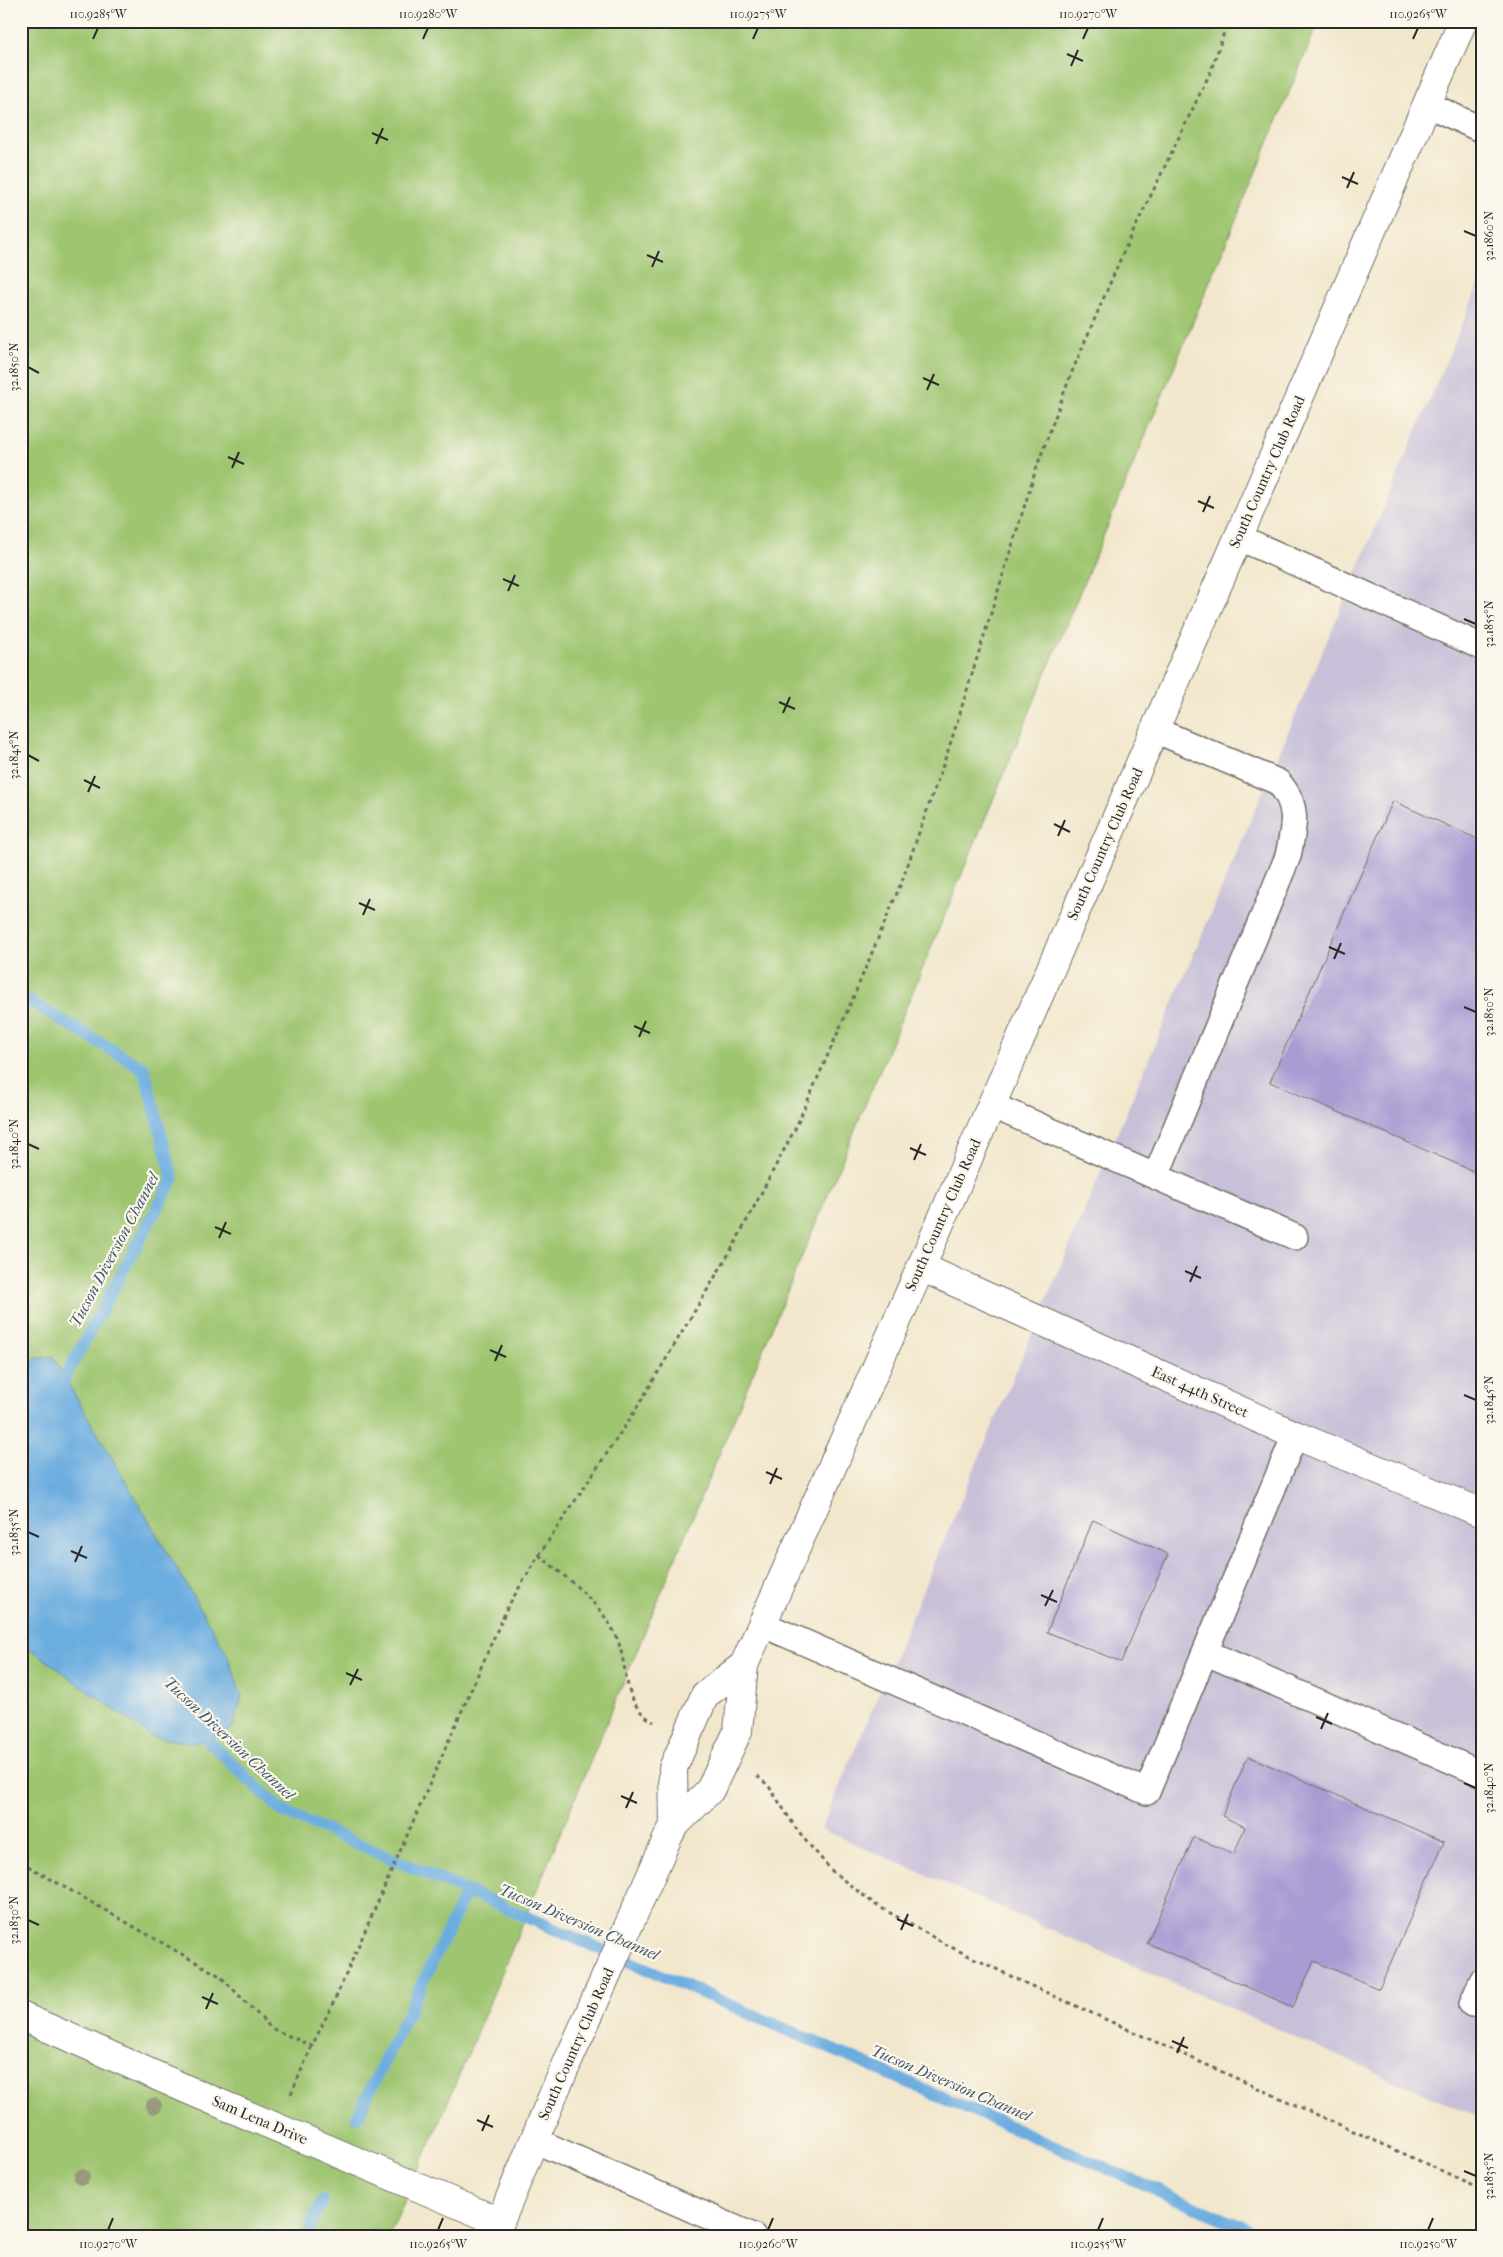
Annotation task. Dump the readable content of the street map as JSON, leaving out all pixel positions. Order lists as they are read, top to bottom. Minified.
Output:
{"streets":{"street":["South Country Club Road","East 44th Street","Sam Lena Drive"]},"crossings":[["South Country Club Road","East 44th Street"],["South Country Club Road","Sam Lena Drive"]],"water":["Tucson Diversion Channel"],"coordinates":["110.9285°W","110.9280°W","110.9275°W","110.9270°W","110.9265°W","32.1860°N","32.1850°N","32.1855°N","32.1845°N","32.1840°N","32.1835°N","32.1830°N","110.9260°W","110.9255°W","110.9250°W"]}
